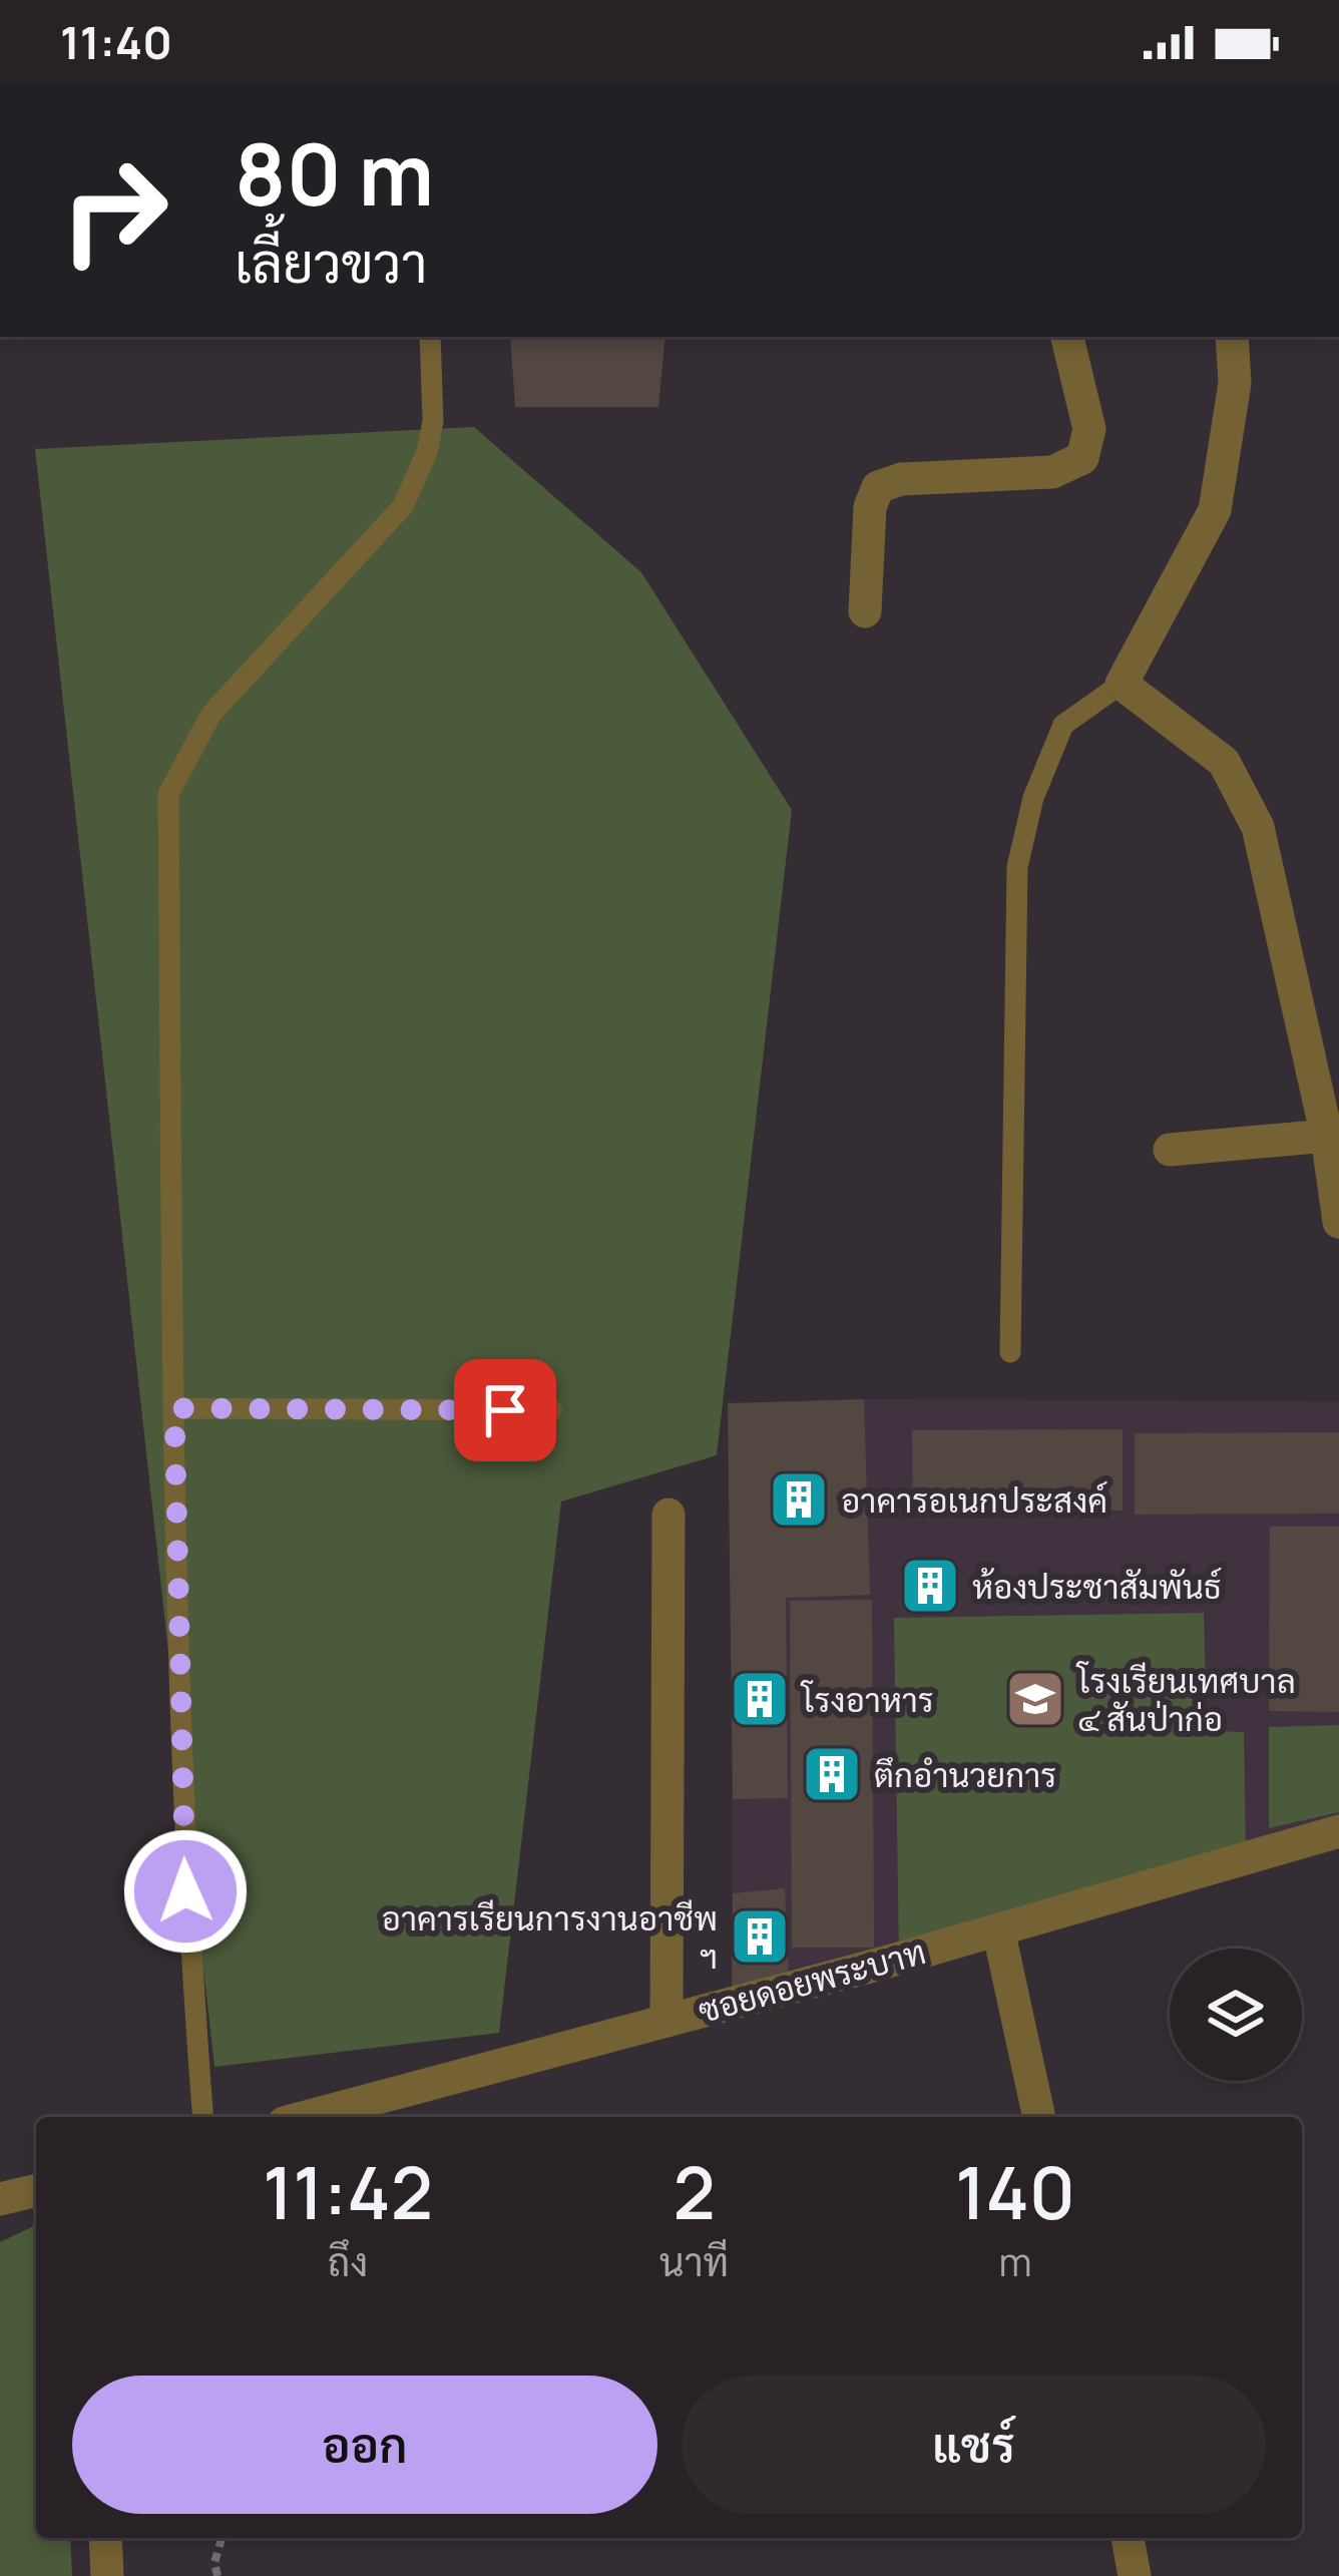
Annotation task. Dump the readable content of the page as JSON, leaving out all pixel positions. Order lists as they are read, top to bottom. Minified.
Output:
{"streets":{"street":["ซอยดอยพระบาท"]},"places":{"building":["อาคารอเนกประสงค์","ห้องประชาสัมพันธ์","โรงอาหาร","ตึกอำนวยการ","อาคารเรียนการงานอาชีพ ฯ"],"school or university":["โรงเรียนเทศบาล ๔ สันป่าก่อ"]},"page":{"status":"11:40","turn":["80 m","เลี้ยวขวา"],"eta":["11:42","ถึง","2","นาที","140","m"],"buttons":["ออก","แชร์"]}}
